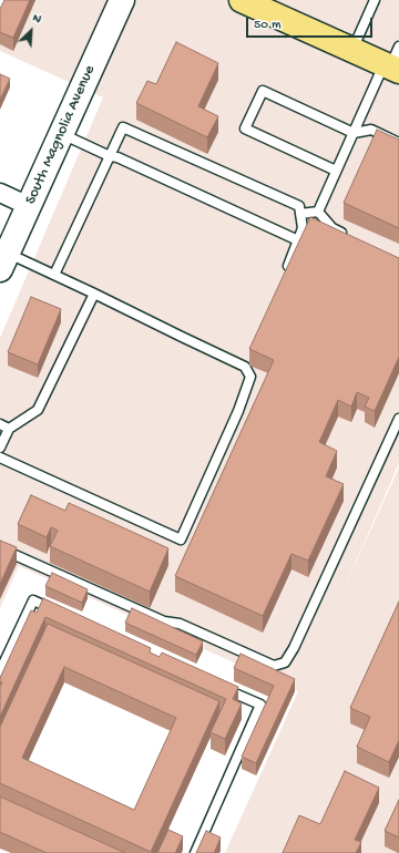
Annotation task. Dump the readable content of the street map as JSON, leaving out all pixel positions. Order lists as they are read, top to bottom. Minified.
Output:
{"streets":{"main road":["South Magnolia Avenue"]},"scale_bar":"50 m","north":"top right"}
